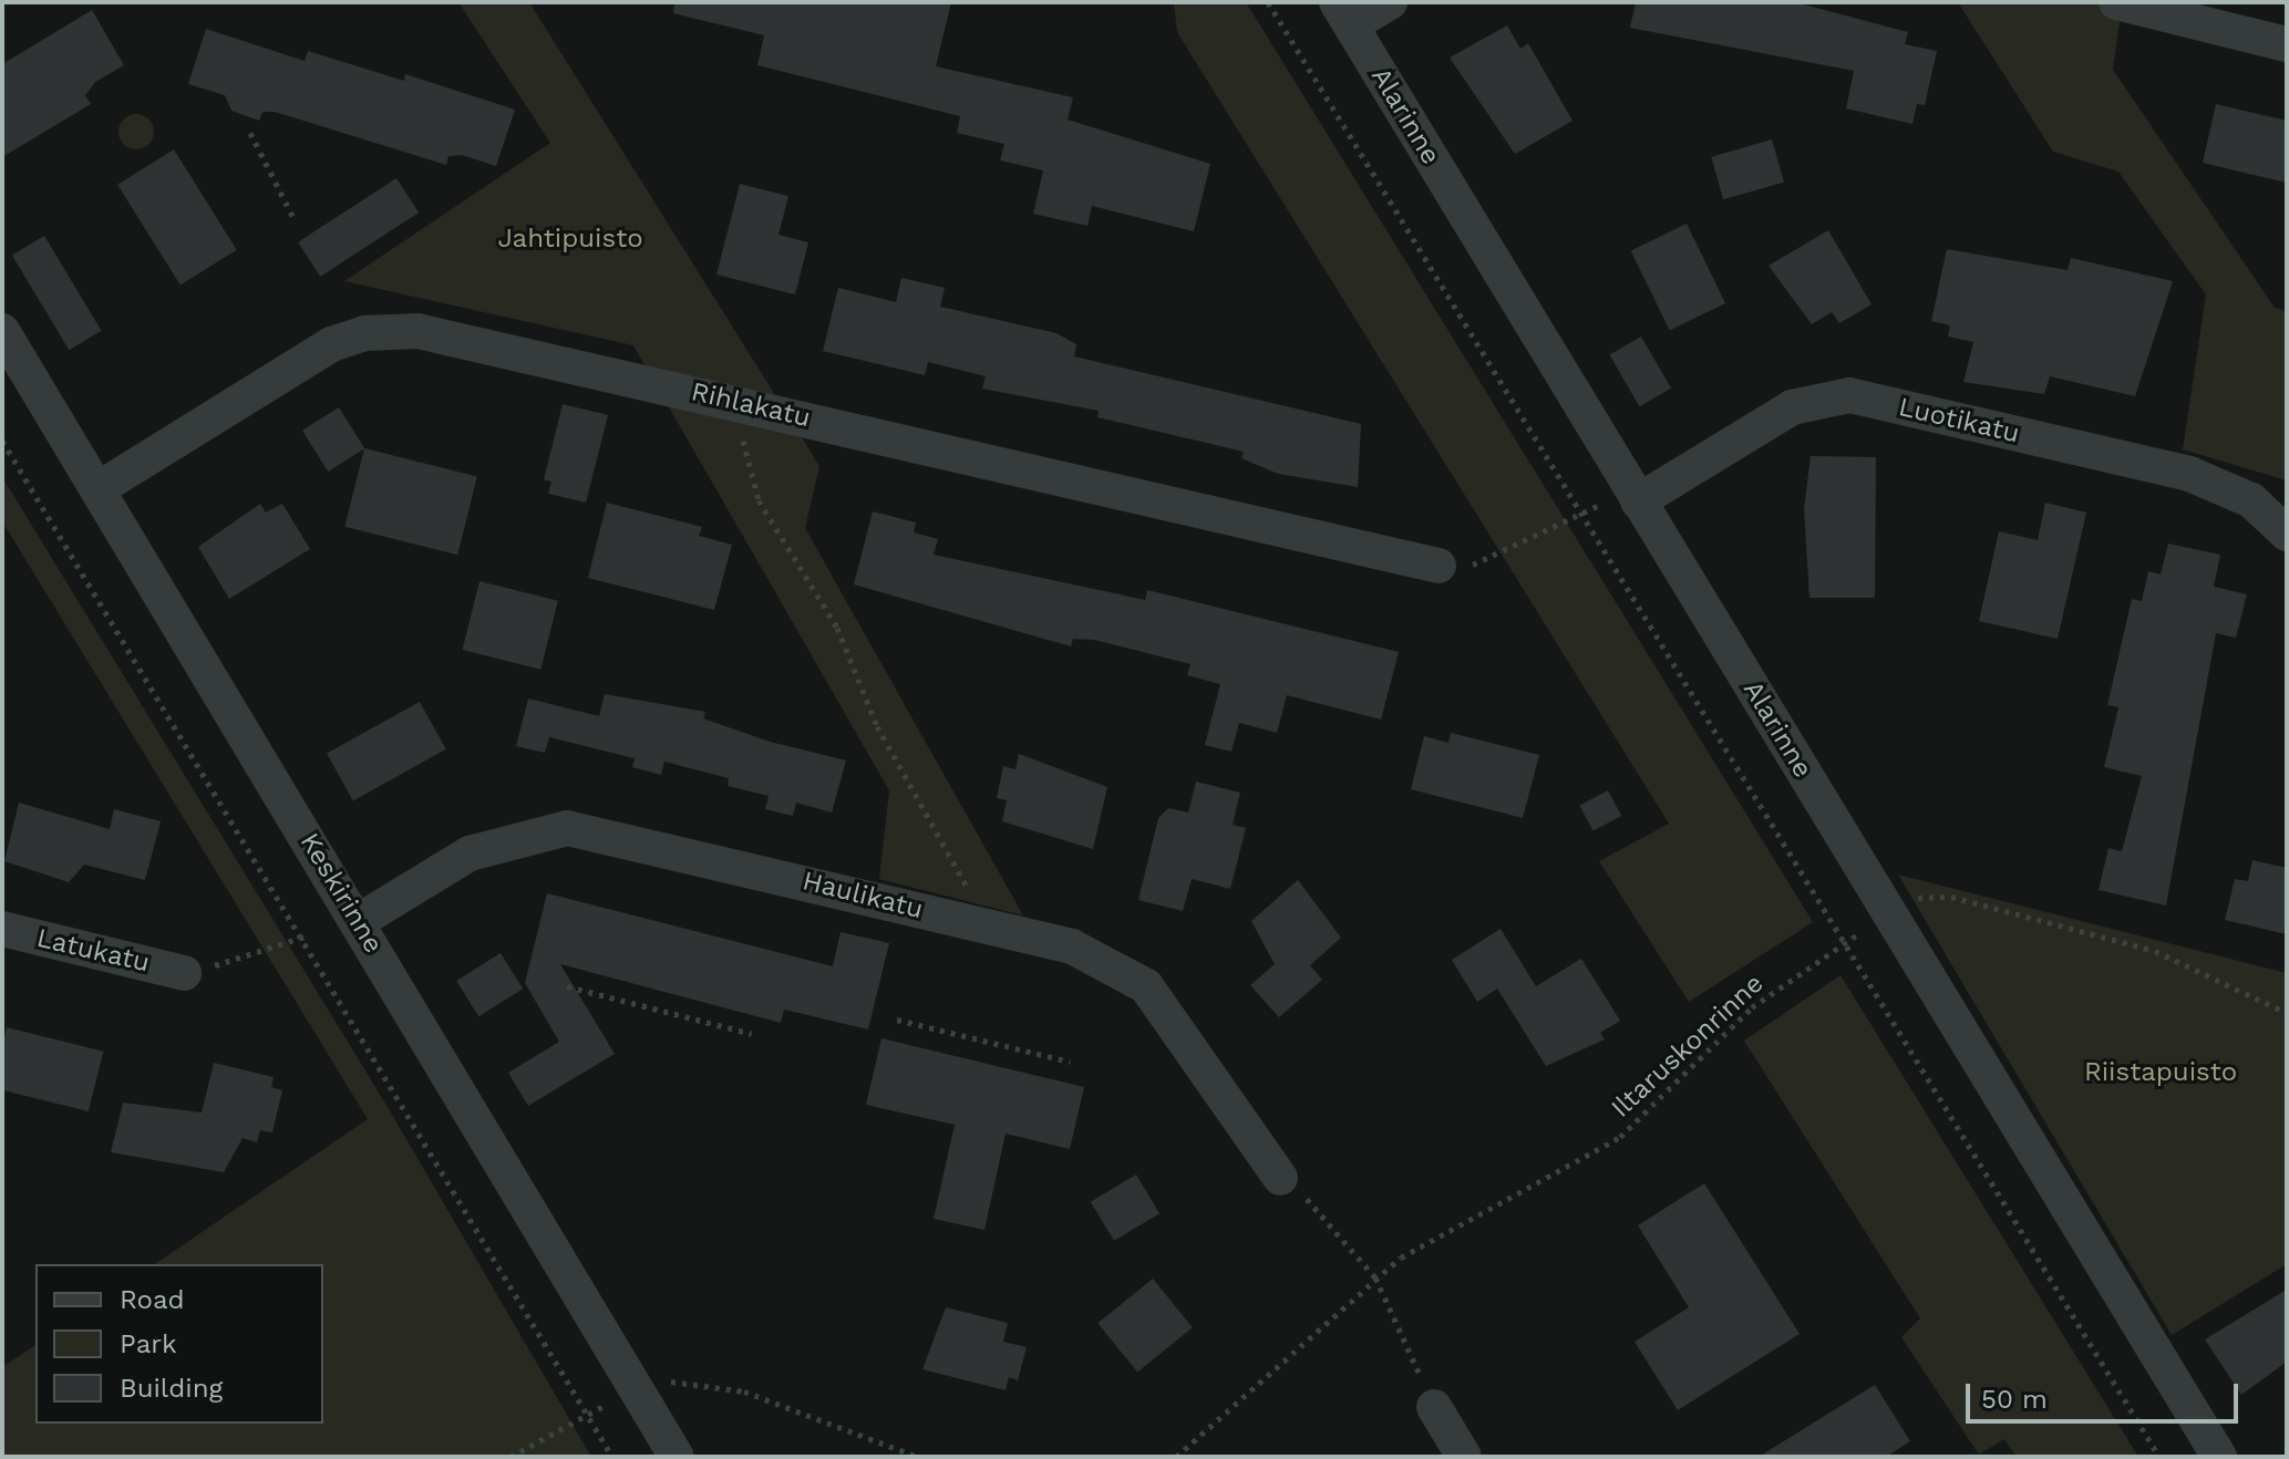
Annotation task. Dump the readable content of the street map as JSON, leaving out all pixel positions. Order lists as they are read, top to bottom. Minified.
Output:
{"streets":{"street":["Alarinne","Rihlakatu","Luotikatu","Keskirinne","Haulikatu","Latukatu"],"path":["Iltaruskonrinne"]},"crossings":[["Alarinne","Luotikatu"],["Alarinne","Iltaruskonrinne"],["Rihlakatu","Keskirinne"],["Keskirinne","Haulikatu"]],"parks":["Jahtipuisto","Riistapuisto"],"legend":["Road","Park","Building"],"scale_bar":"50 m"}
